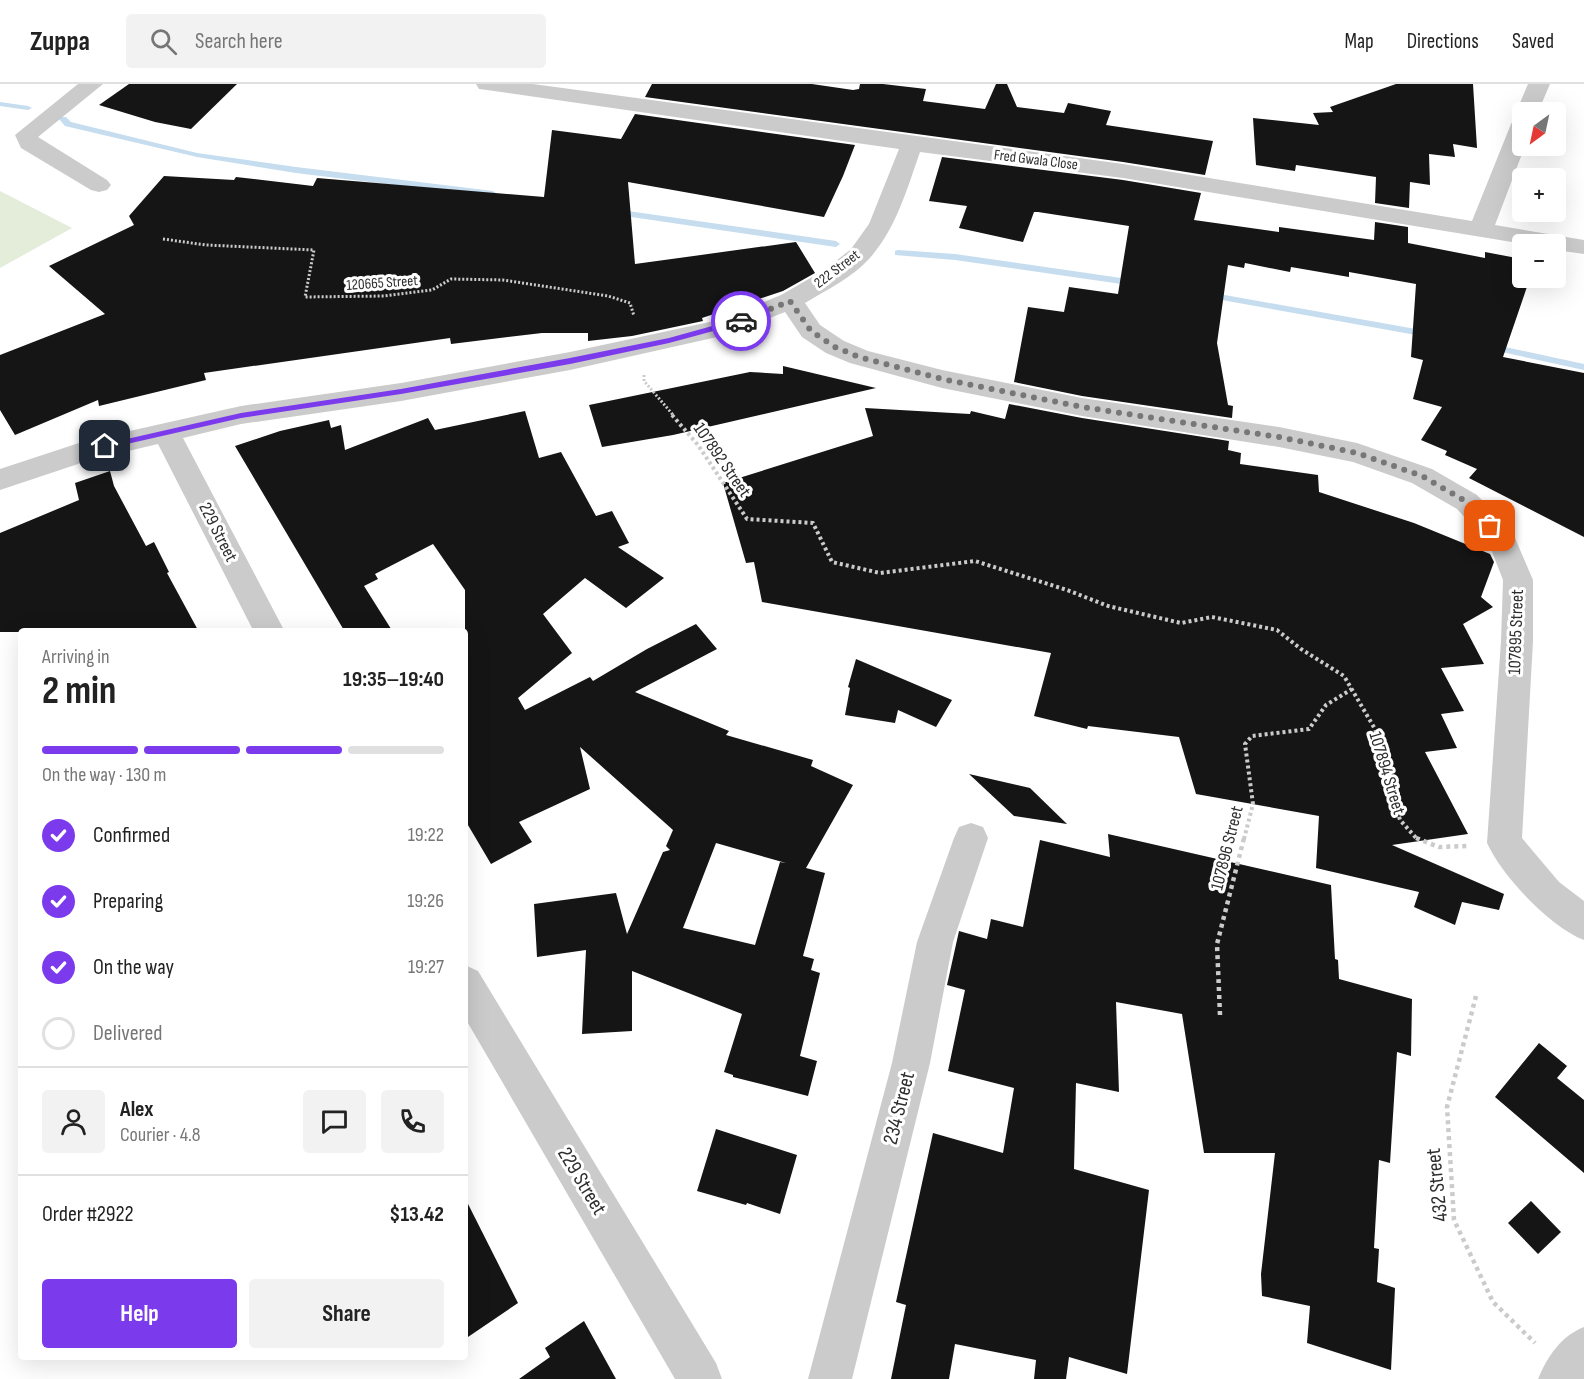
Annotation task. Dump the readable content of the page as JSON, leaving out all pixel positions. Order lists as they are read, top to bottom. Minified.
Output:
{"streets":{"street":["Fred Gwala Close","222 Street","229 Street","107895 Street","234 Street"],"path":["120665 Street","107892 Street","107894 Street","107896 Street","432 Street"]},"crossings":[["Fred Gwala Close","222 Street"],["222 Street","120665 Street"],["222 Street","107892 Street"],["222 Street","229 Street"],["222 Street","107895 Street"],["120665 Street","107892 Street"],["107892 Street","107894 Street"],["107895 Street","107894 Street"],["107894 Street","107896 Street"]],"north":"bottom left","page":{"header":"Zuppa","search":"Search here","nav":["Map","Directions","Saved"],"map_buttons":["+","−"],"heading":["2 min","Arriving in","19:35–19:40"],"panel":["Alex","Courier · 4.8","Order #2922","$13.42"],"bar":"On the way · 130 m","list":[["Confirmed","19:22"],["Preparing","19:26"],["On the way","19:27"],"Delivered"],"buttons":["Help","Share"]}}
